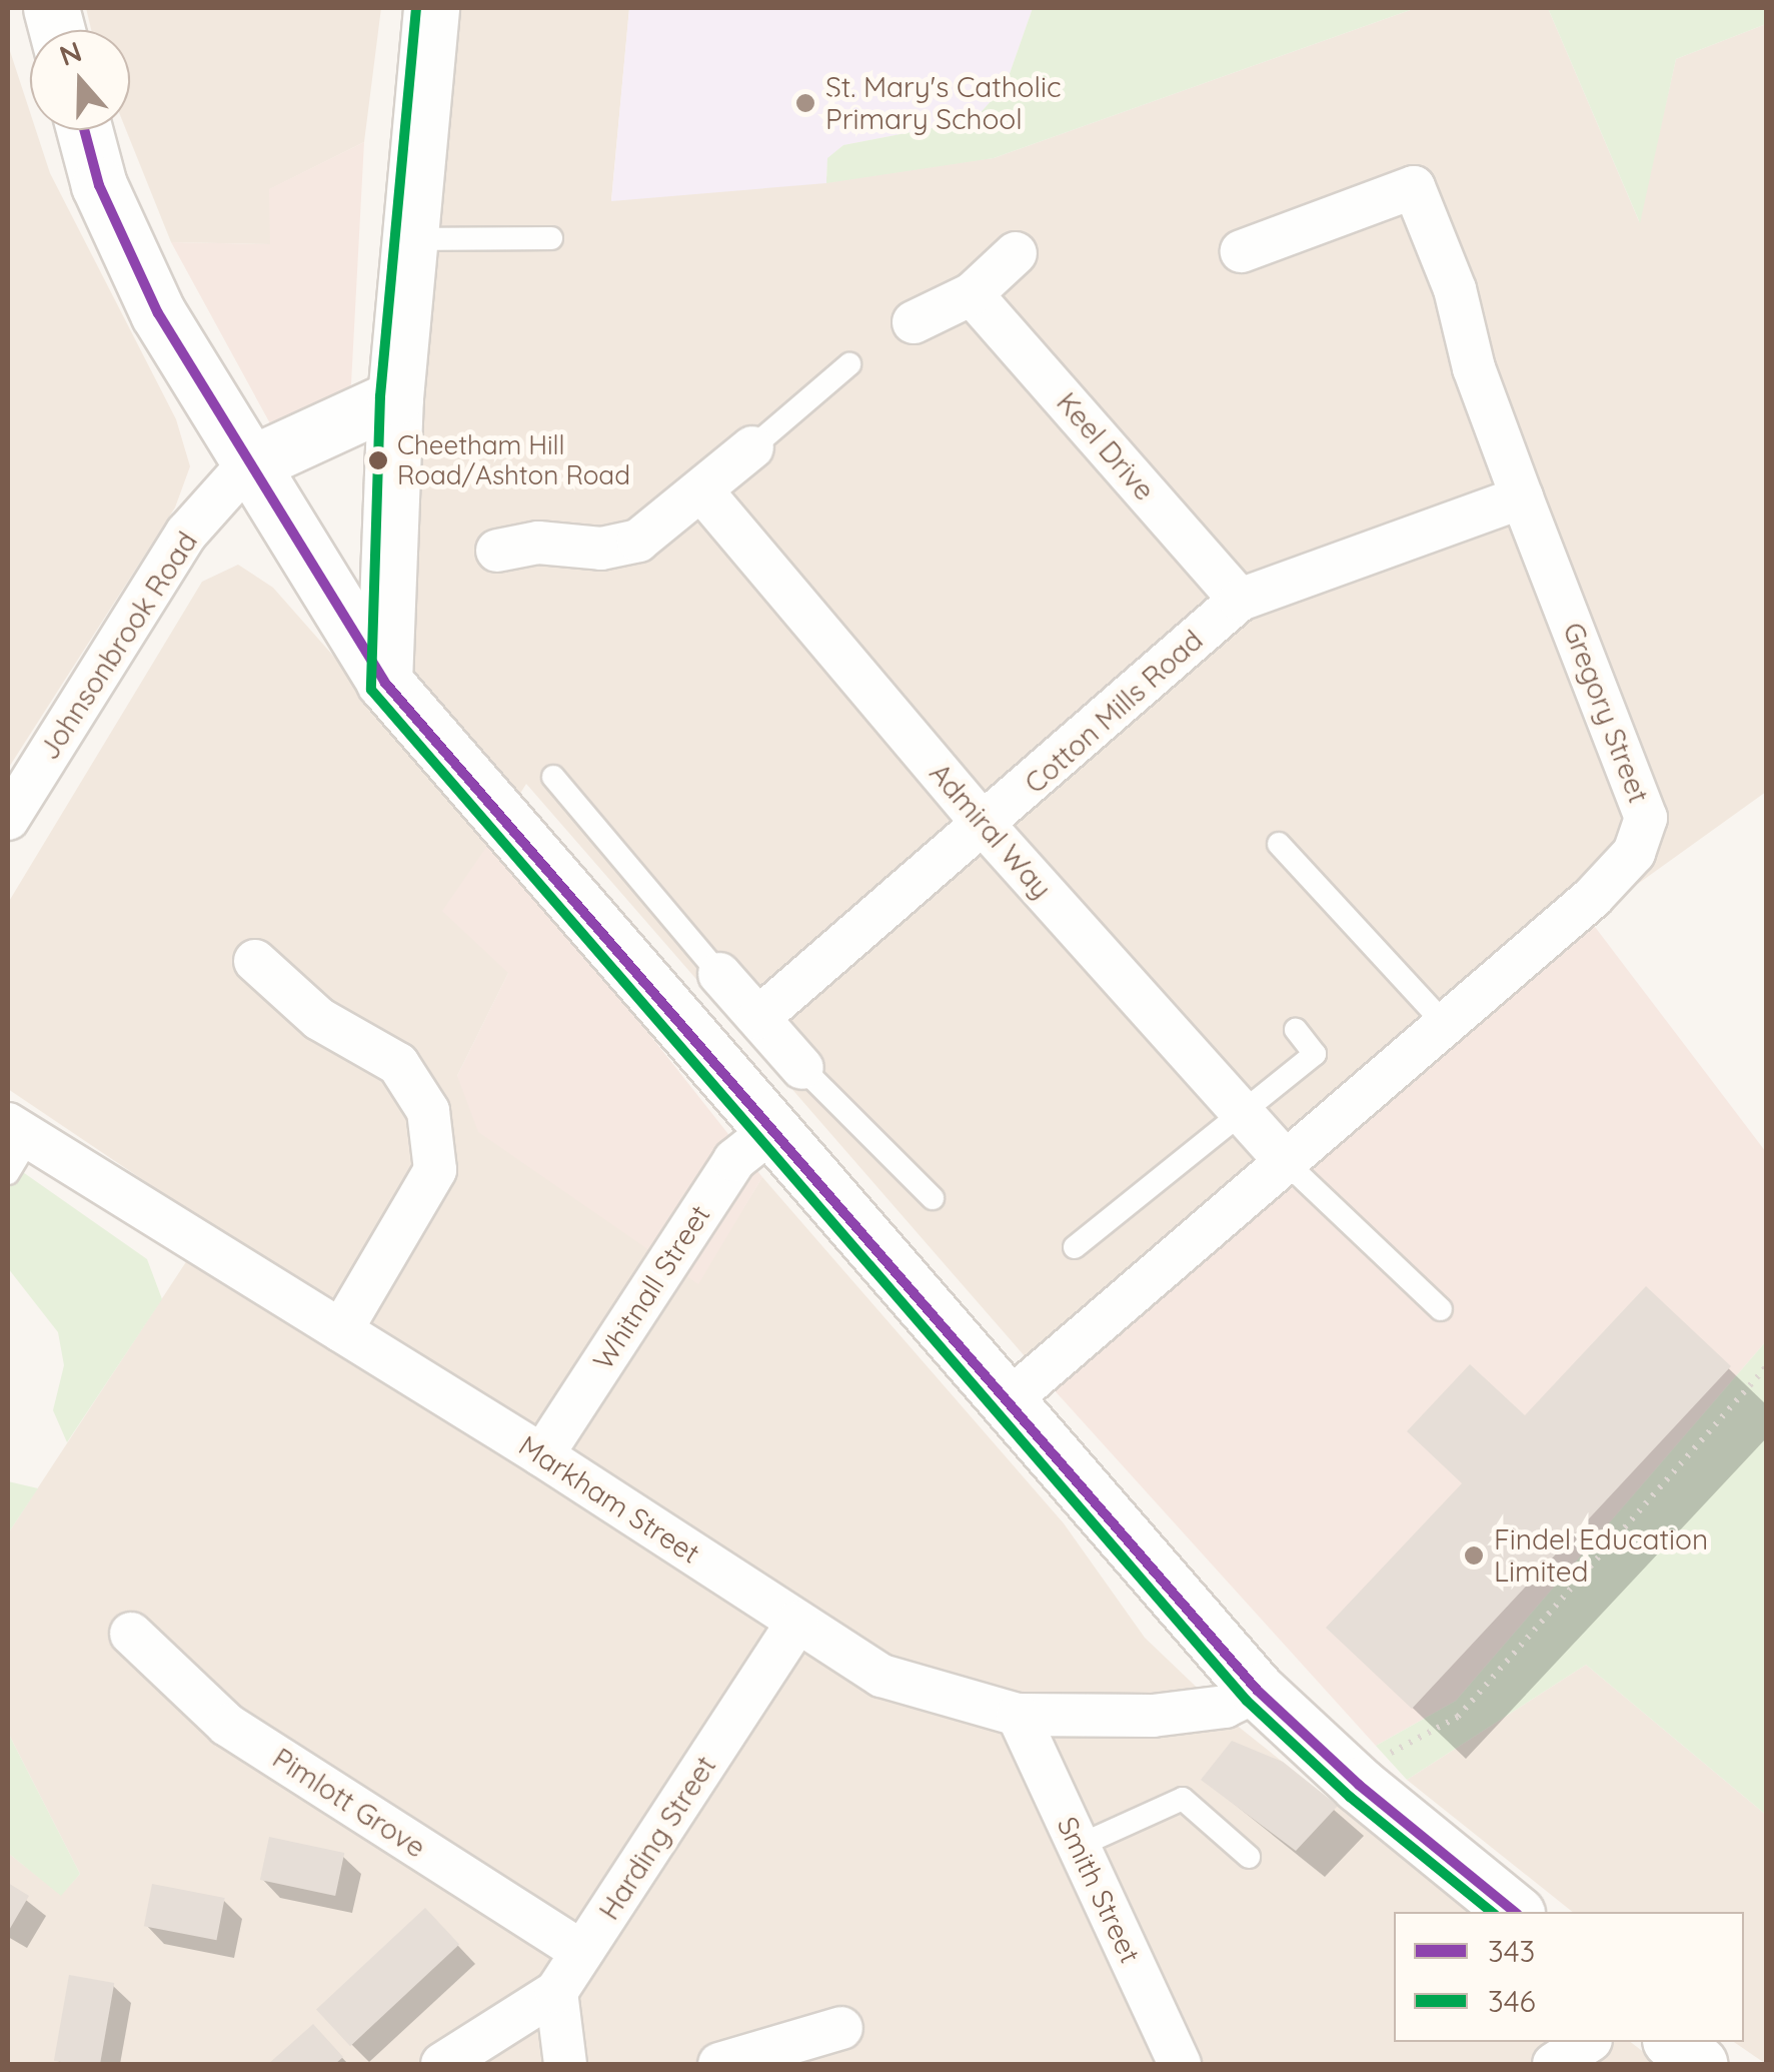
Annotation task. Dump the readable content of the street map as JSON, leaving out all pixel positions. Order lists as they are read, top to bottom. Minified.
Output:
{"streets":{"main road":["Johnsonbrook Road"],"street":["Keel Drive","Cotton Mills Road","Gregory Street","Admiral Way","Whitnall Street","Markham Street","Pimlott Grove","Harding Street","Smith Street"]},"crossings":[["Keel Drive","Cotton Mills Road"],["Cotton Mills Road","Gregory Street"],["Cotton Mills Road","Admiral Way"],["Gregory Street","Admiral Way"],["Whitnall Street","Markham Street"],["Markham Street","Harding Street"],["Markham Street","Smith Street"],["Pimlott Grove","Harding Street"]],"places":["St. Mary's Catholic Primary School","Cheetham Hill Road/Ashton Road","Findel Education Limited"],"lines":["transit line 346","transit line 343"],"legend":["343","346"],"north":"top"}
